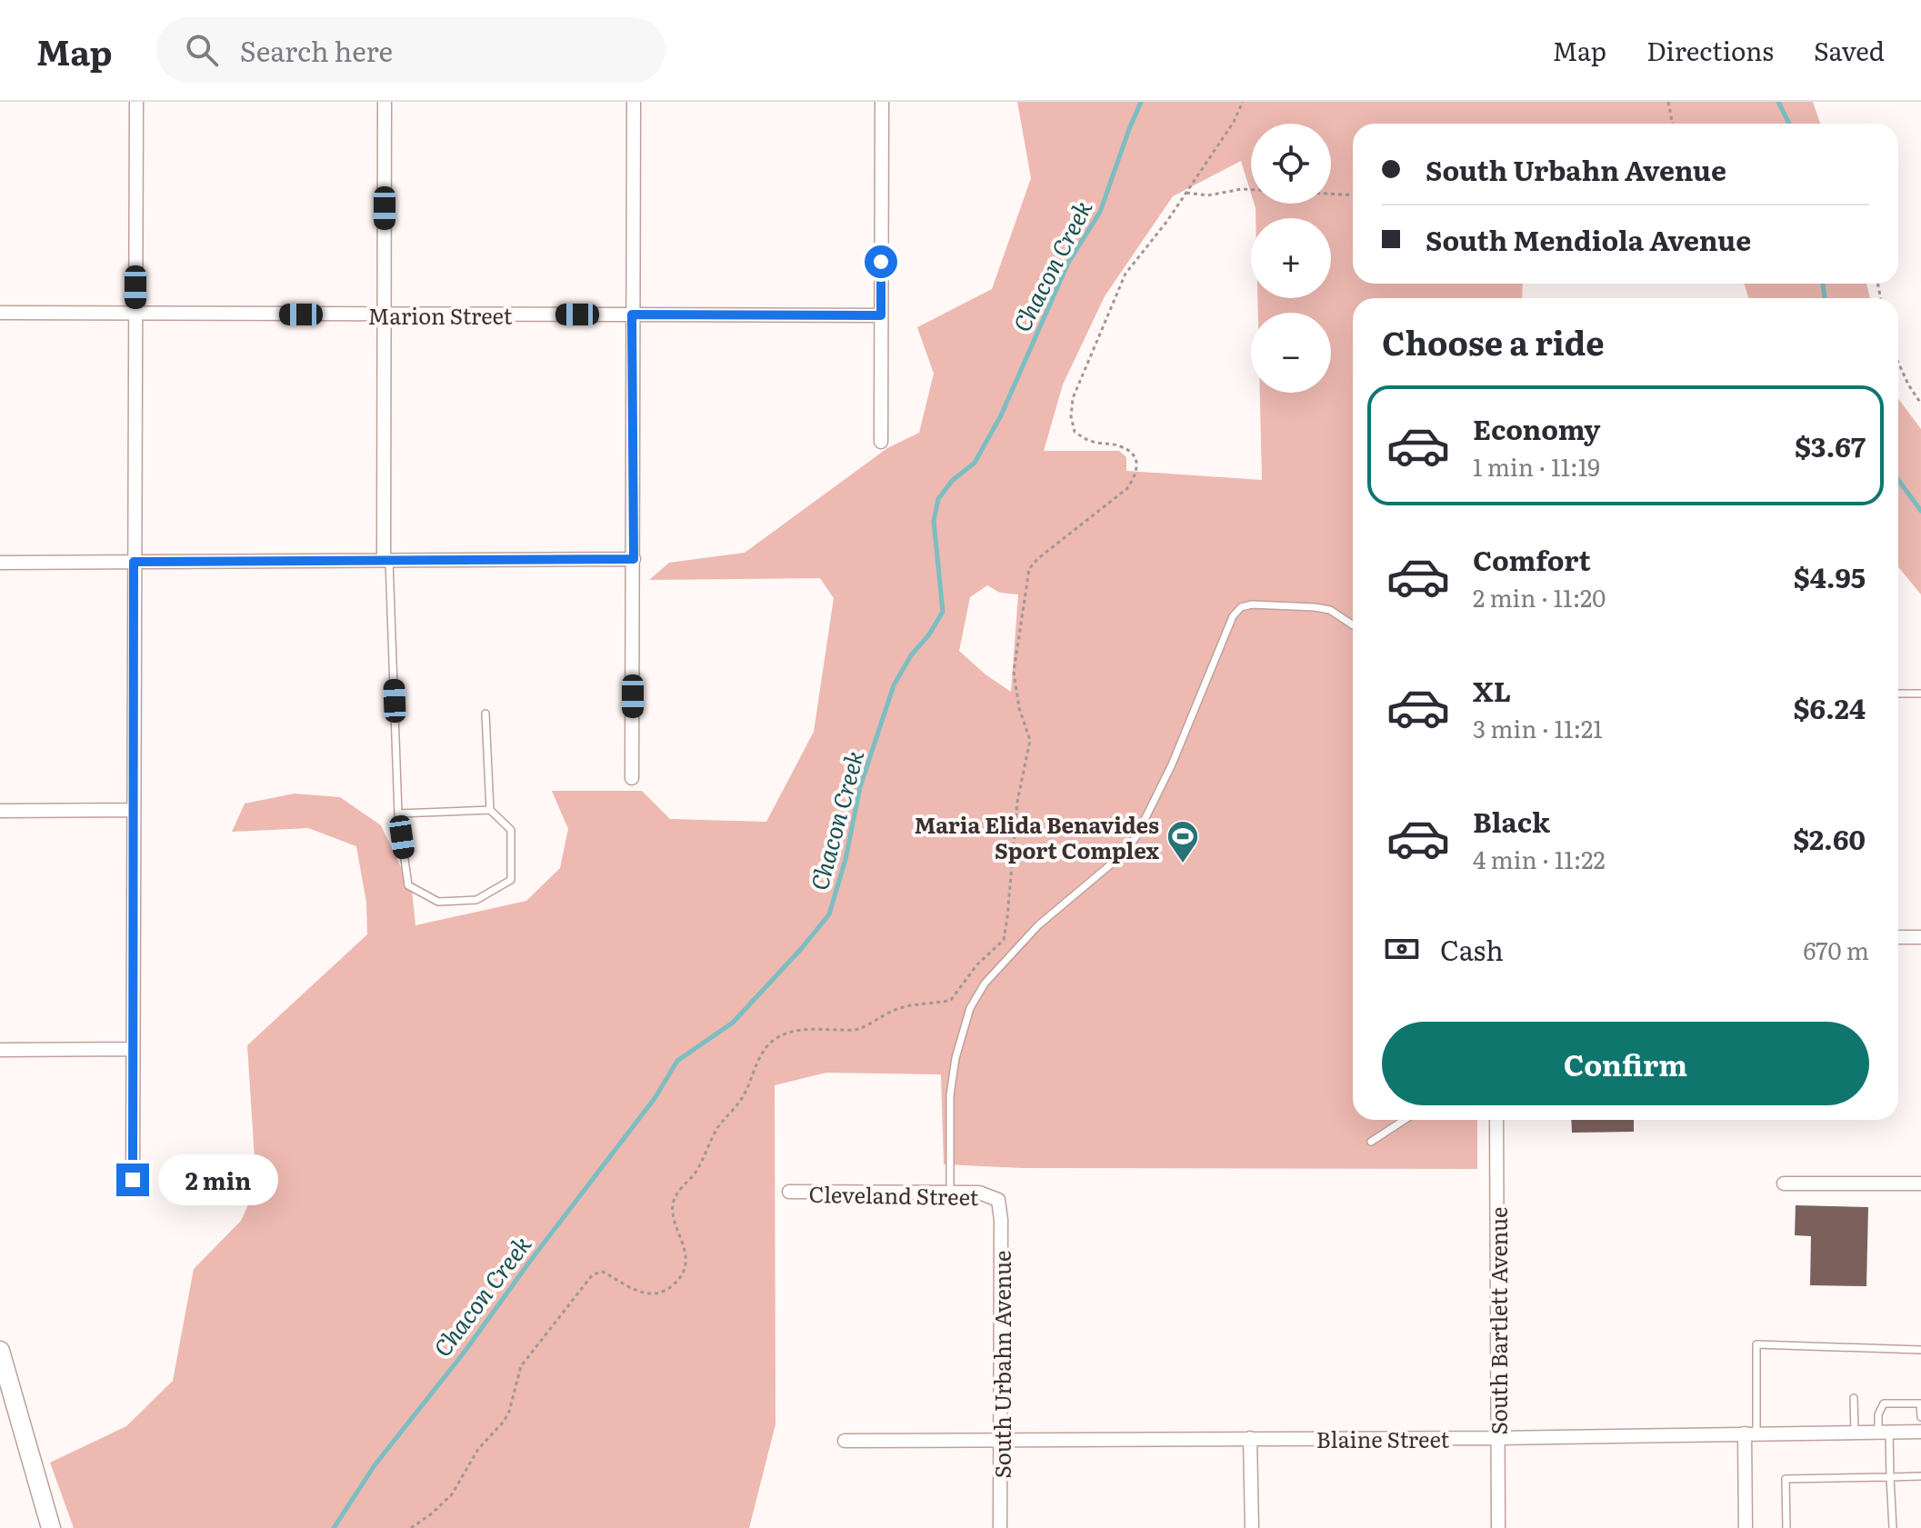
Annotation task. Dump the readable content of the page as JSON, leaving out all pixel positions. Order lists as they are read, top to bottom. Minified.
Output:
{"streets":{"street":["Marion Street","Cleveland Street","South Bartlett Avenue","South Urbahn Avenue","Blaine Street"]},"crossings":[["Cleveland Street","South Urbahn Avenue"],["South Bartlett Avenue","Blaine Street"],["South Urbahn Avenue","Blaine Street"]],"water":["Chacon Creek"],"places":{"sports":["Maria Elida Benavides Sport Complex"]},"page":{"header":"Map","search":"Search here","nav":["Map","Directions","Saved"],"map_buttons":["+","−"],"banner":["South Urbahn Avenue","South Mendiola Avenue"],"heading":"Choose a ride","list":[{"name":"Economy","note":"1 min · 11:19","value":"$3.67"},{"name":"Comfort","note":"2 min · 11:20","value":"$4.95"},{"name":"XL","note":"3 min · 11:21","value":"$6.24"},{"name":"Black","note":"4 min · 11:22","value":"$2.60"}],"pay":["Cash","670 m"],"buttons":"Confirm","bubble":"2 min"}}
